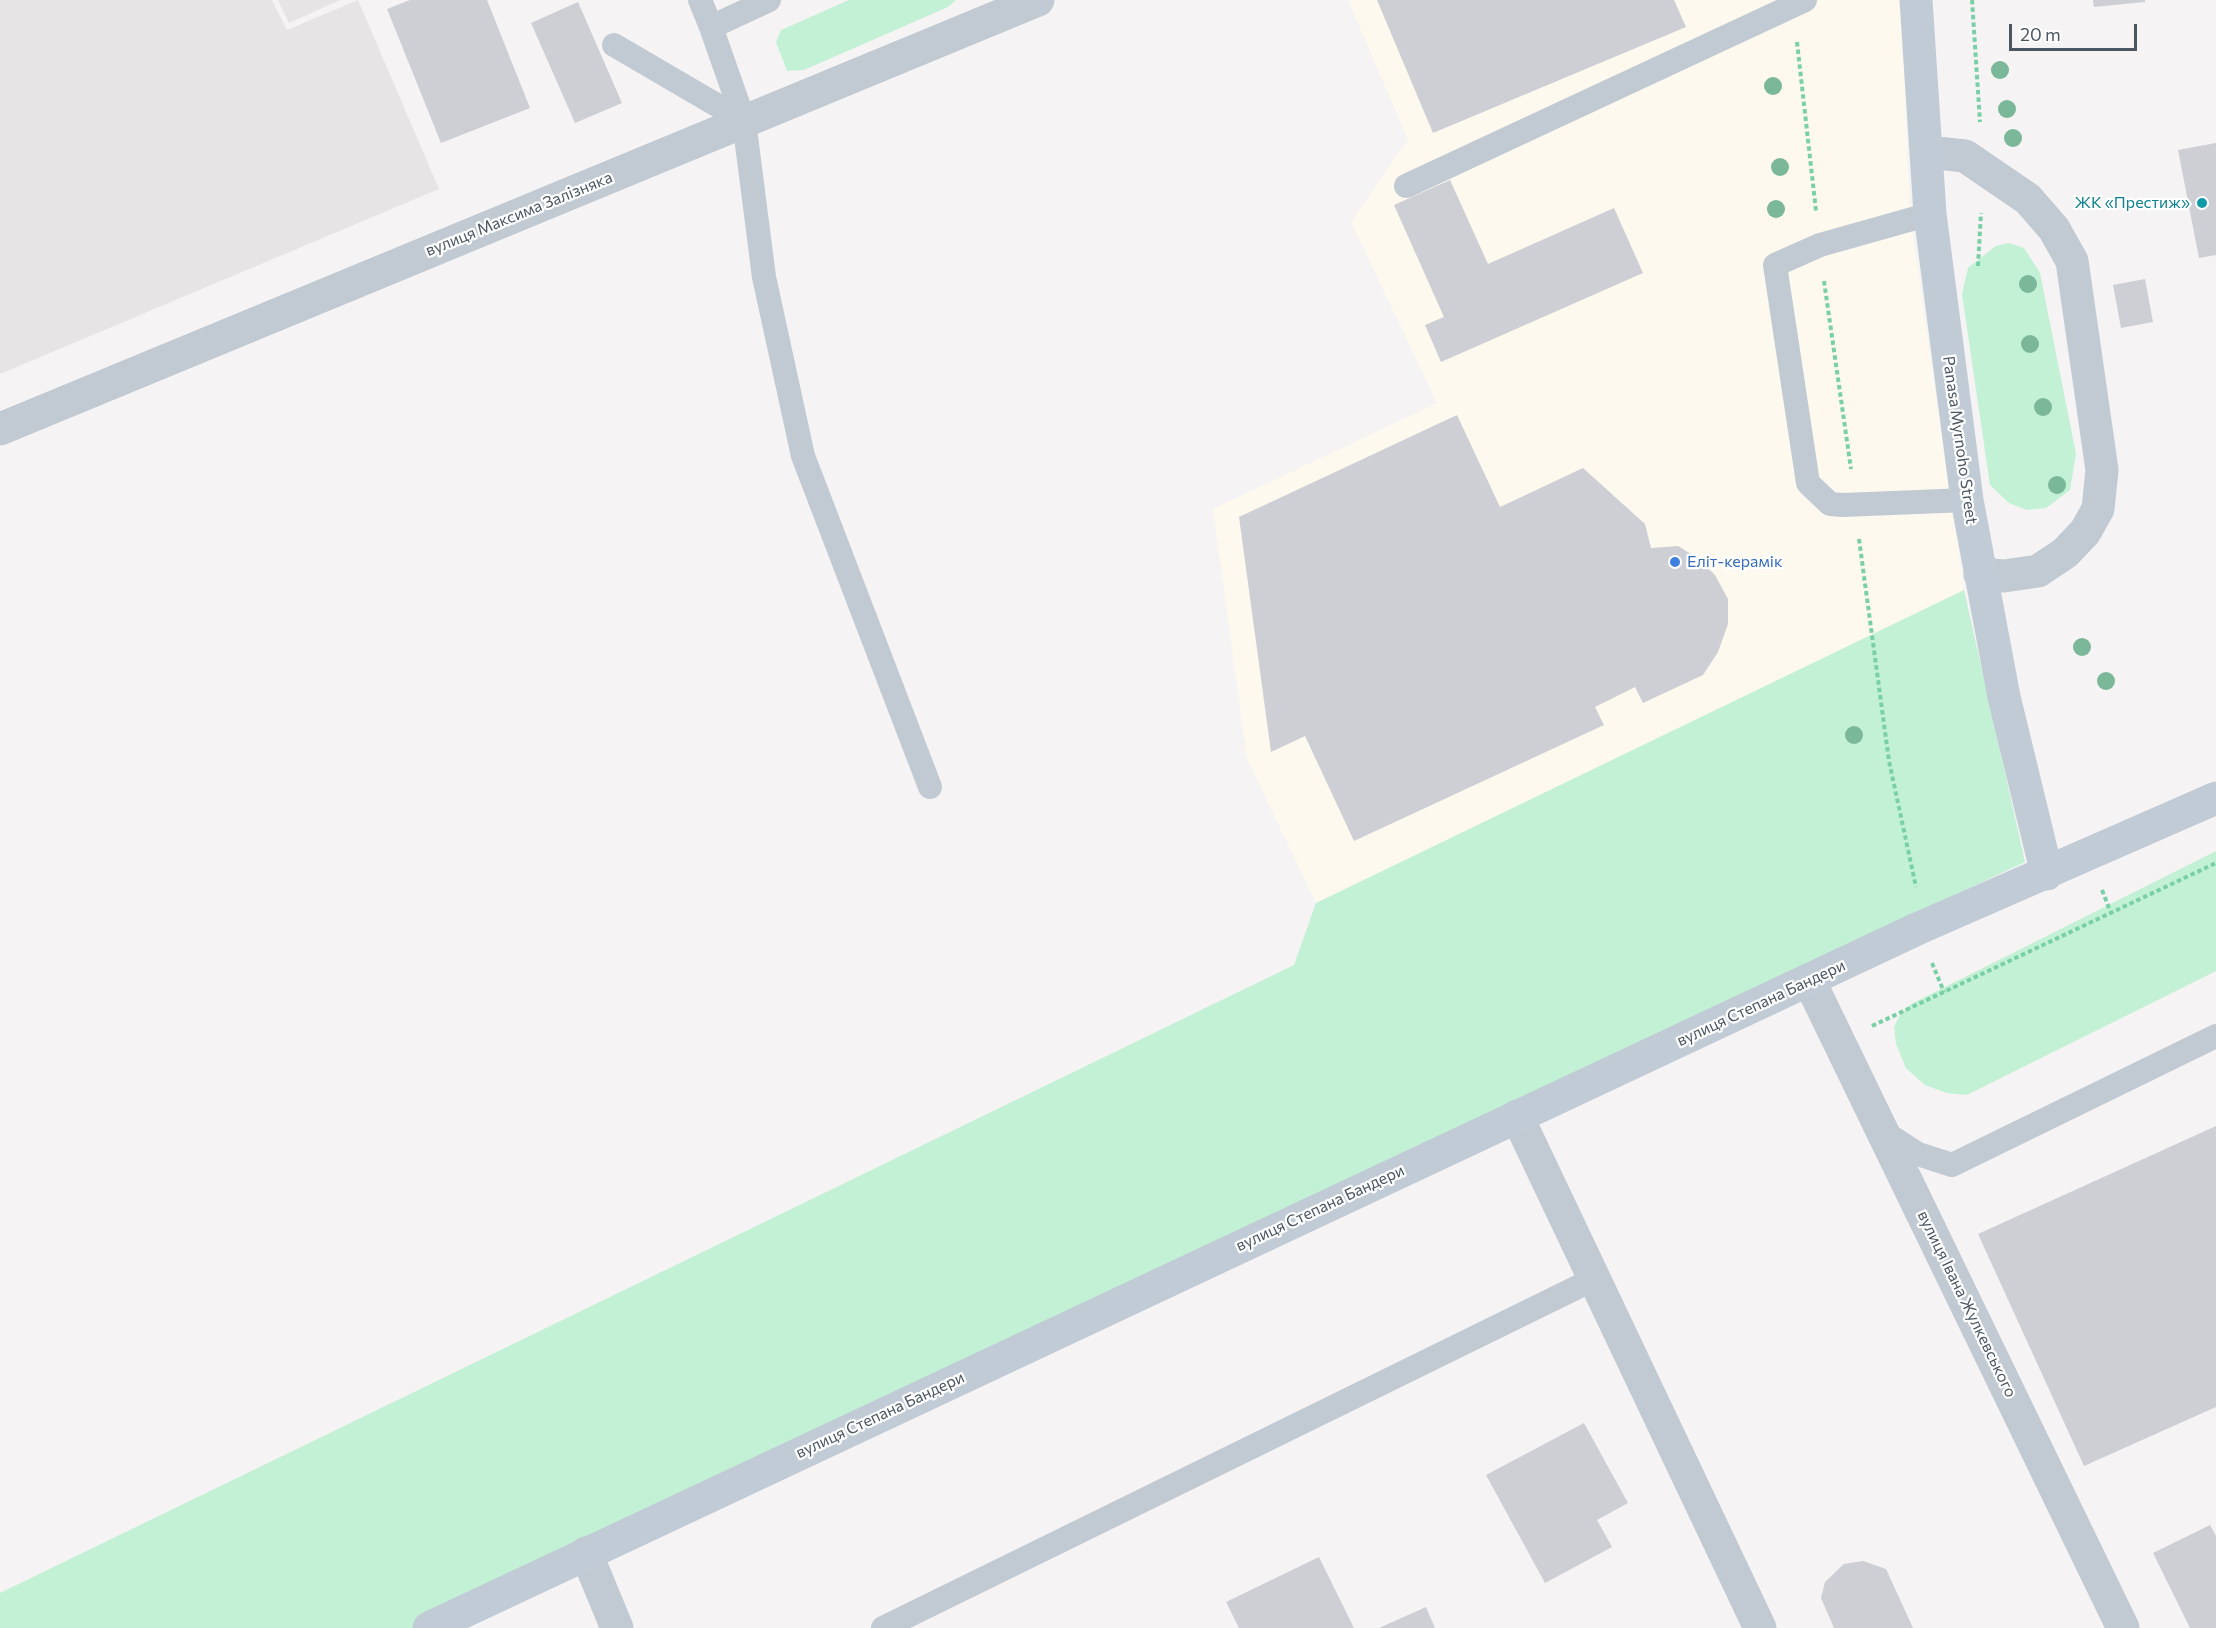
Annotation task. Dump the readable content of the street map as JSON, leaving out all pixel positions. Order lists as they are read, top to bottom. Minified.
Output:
{"streets":{"main road":["Panasa Myrnoho Street","вулиця Степана Бандери"],"street":["вулиця Максима Залізняка","вулиця Івана Жулкевського"]},"crossings":[["Panasa Myrnoho Street","вулиця Степана Бандери"],["вулиця Степана Бандери","вулиця Івана Жулкевського"]],"places":["ЖК «Престиж»","Еліт-керамік"],"scale_bar":"20 m"}
